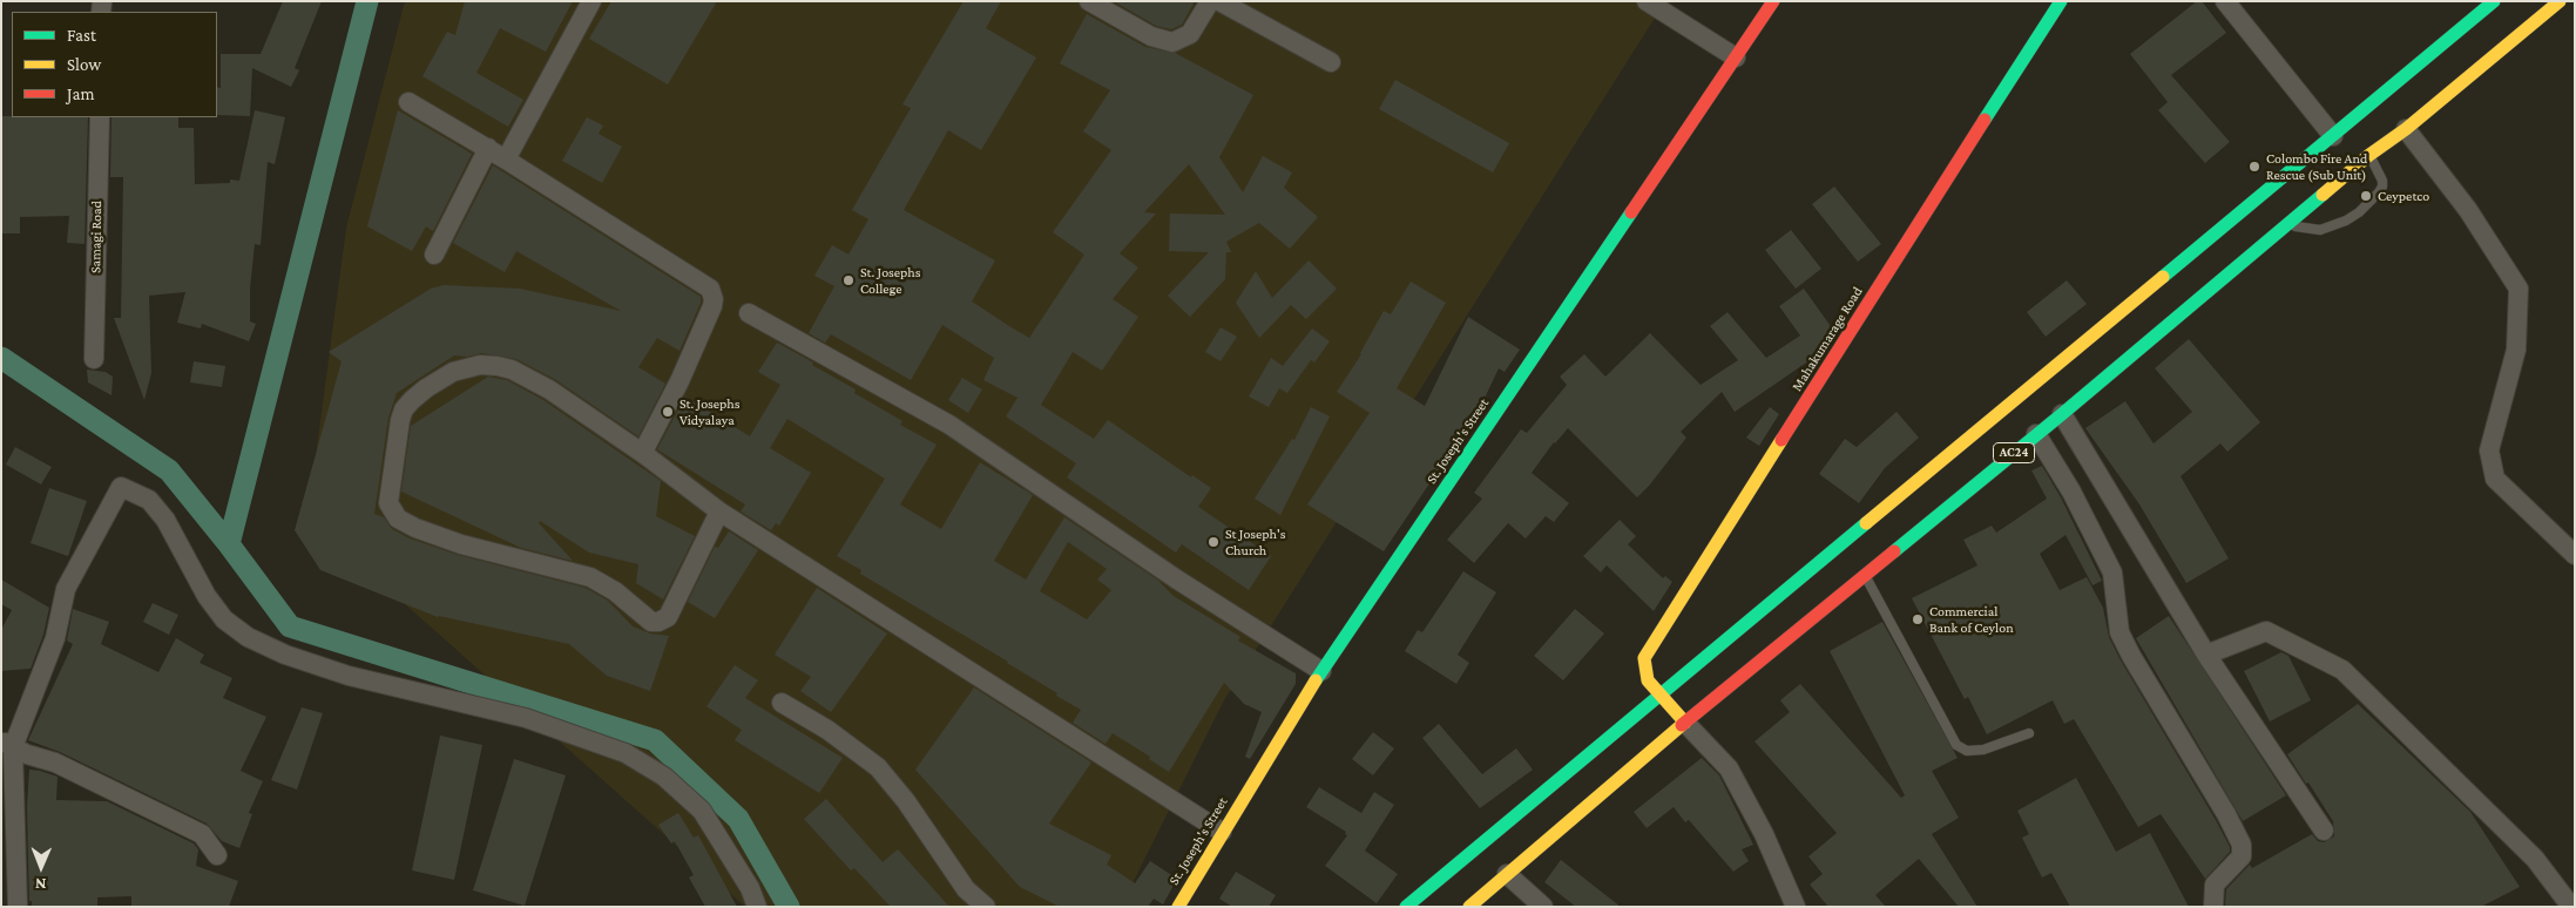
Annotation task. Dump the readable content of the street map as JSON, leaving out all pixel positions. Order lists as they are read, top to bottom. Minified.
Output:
{"streets":{"main road":["Mahakumarage Road","St. Joseph's Street","AC24"],"street":["Samagi Road"]},"crossings":[["Mahakumarage Road","AC24"]],"places":["Colombo Fire And Rescue (Sub Unit)","Ceypetco","St. Josephs College","St. Josephs Vidyalaya","St Joseph's Church","Commercial Bank of Ceylon"],"legend":["Fast","Slow","Jam"],"north":"bottom"}
